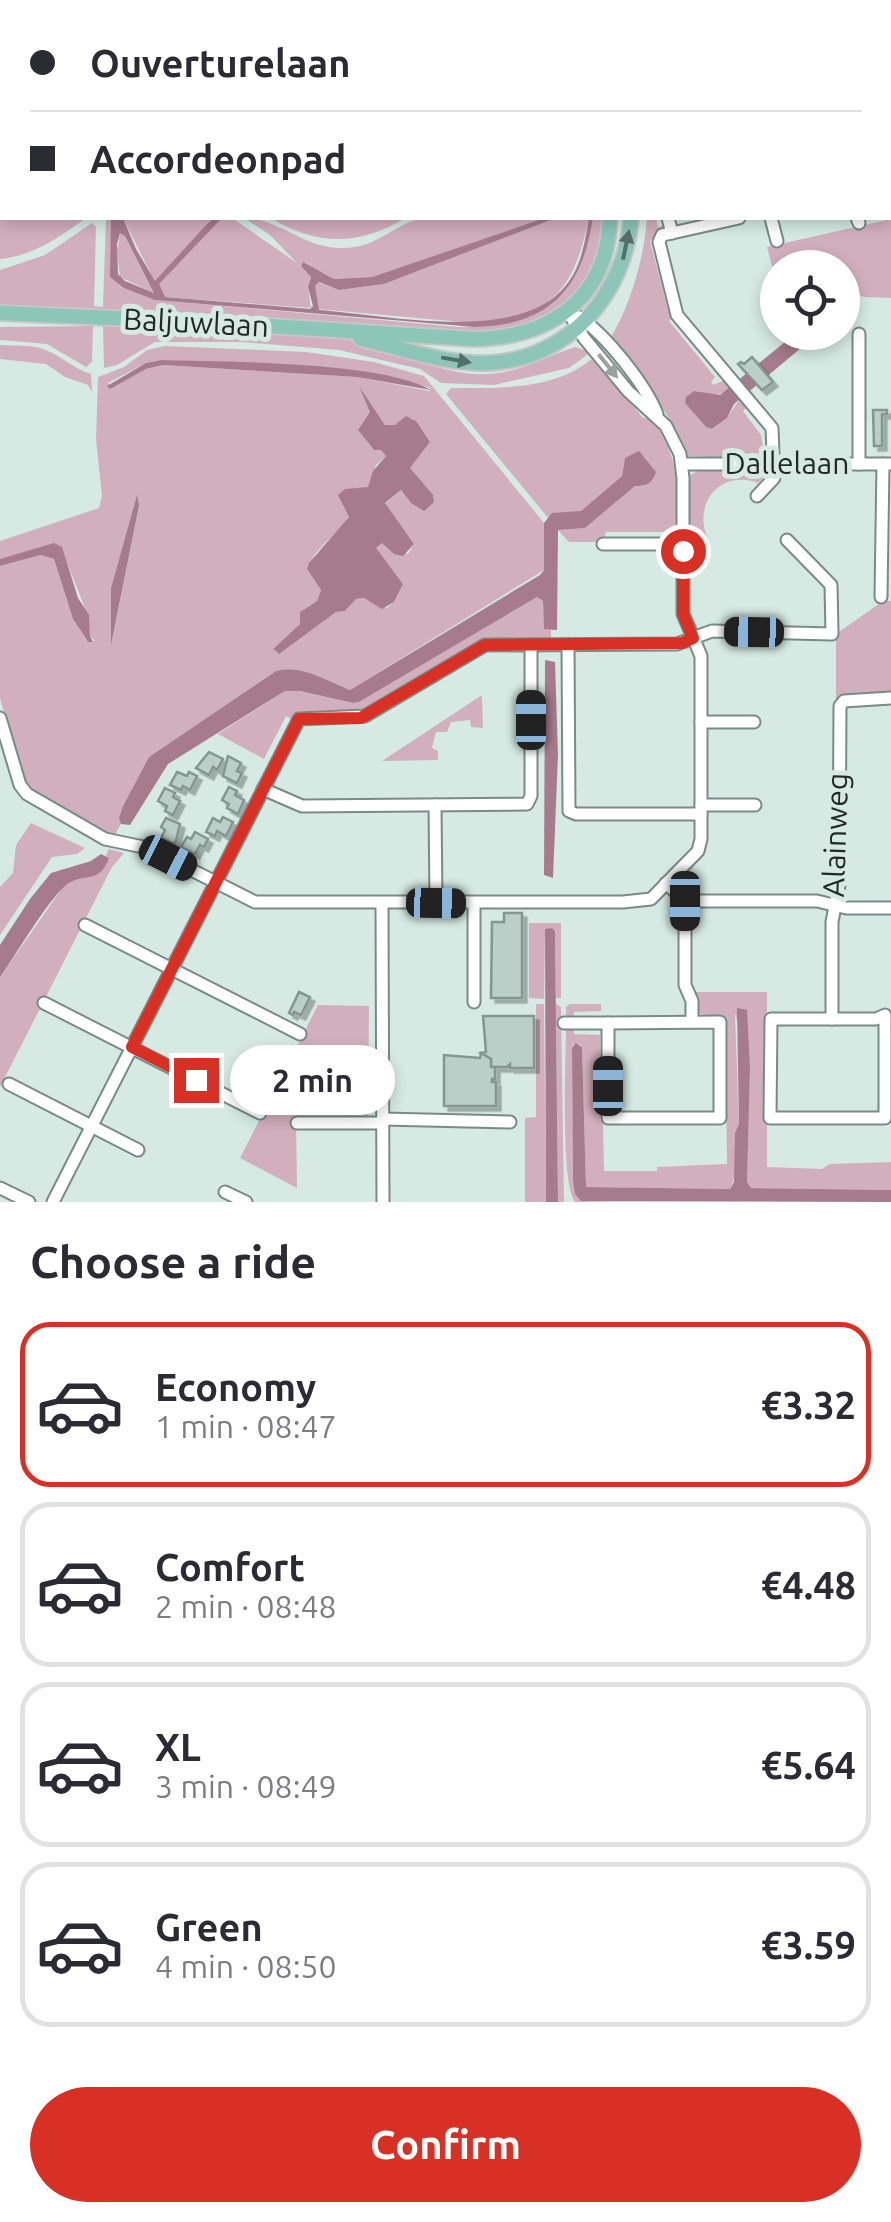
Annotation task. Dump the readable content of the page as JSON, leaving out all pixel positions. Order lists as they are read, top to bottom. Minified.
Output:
{"streets":{"main road":["Baljuwlaan"],"street":["Dallelaan","Alainweg"]},"page":{"banner":["Ouverturelaan","Accordeonpad"],"bubble":"2 min","heading":"Choose a ride","list":[{"name":"Economy","note":"1 min · 08:47","value":"€3.32"},{"name":"Comfort","note":"2 min · 08:48","value":"€4.48"},{"name":"XL","note":"3 min · 08:49","value":"€5.64"},{"name":"Green","note":"4 min · 08:50","value":"€3.59"}],"buttons":"Confirm"}}
